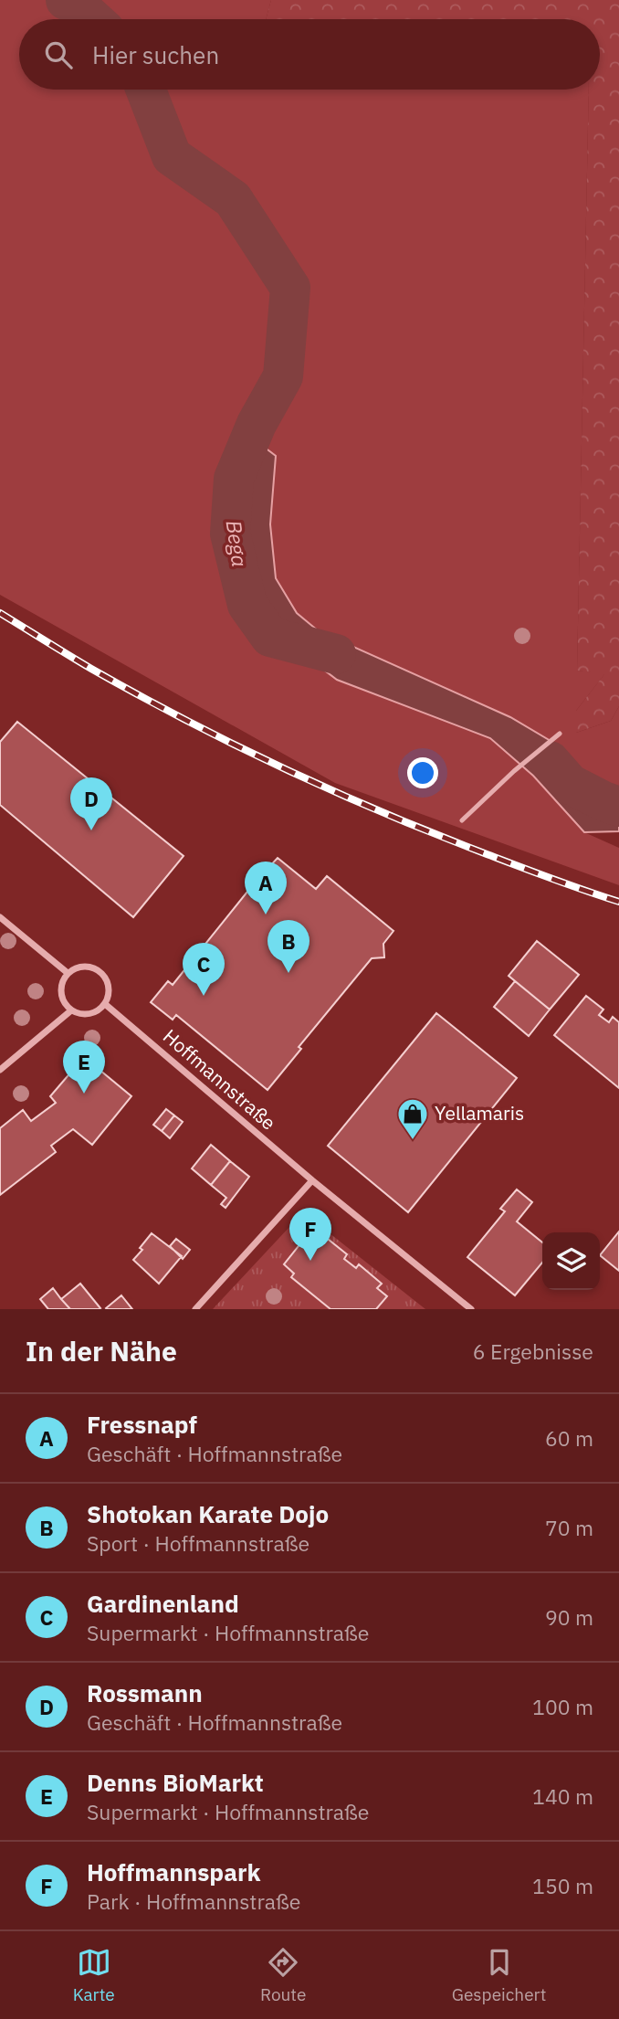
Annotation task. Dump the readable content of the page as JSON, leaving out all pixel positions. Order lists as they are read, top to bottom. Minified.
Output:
{"streets":{"street":["Hoffmannstraße"]},"water":["Bega"],"places":{"shop":["Yellamaris"]},"page":{"search":"Hier suchen","pins":["D","A","B","C","E","F"],"heading":["In der Nähe","6 Ergebnisse"],"list":[{"mark":"A","name":"Fressnapf","note":"Geschäft · Hoffmannstraße","value":"60 m"},{"mark":"B","name":"Shotokan Karate Dojo","note":"Sport · Hoffmannstraße","value":"70 m"},{"mark":"C","name":"Gardinenland","note":"Supermarkt · Hoffmannstraße","value":"90 m"},{"mark":"D","name":"Rossmann","note":"Geschäft · Hoffmannstraße","value":"100 m"},{"mark":"E","name":"Denns BioMarkt","note":"Supermarkt · Hoffmannstraße","value":"140 m"},{"mark":"F","name":"Hoffmannspark","note":"Park · Hoffmannstraße","value":"150 m"}],"nav":["Karte","Route","Gespeichert"]}}
